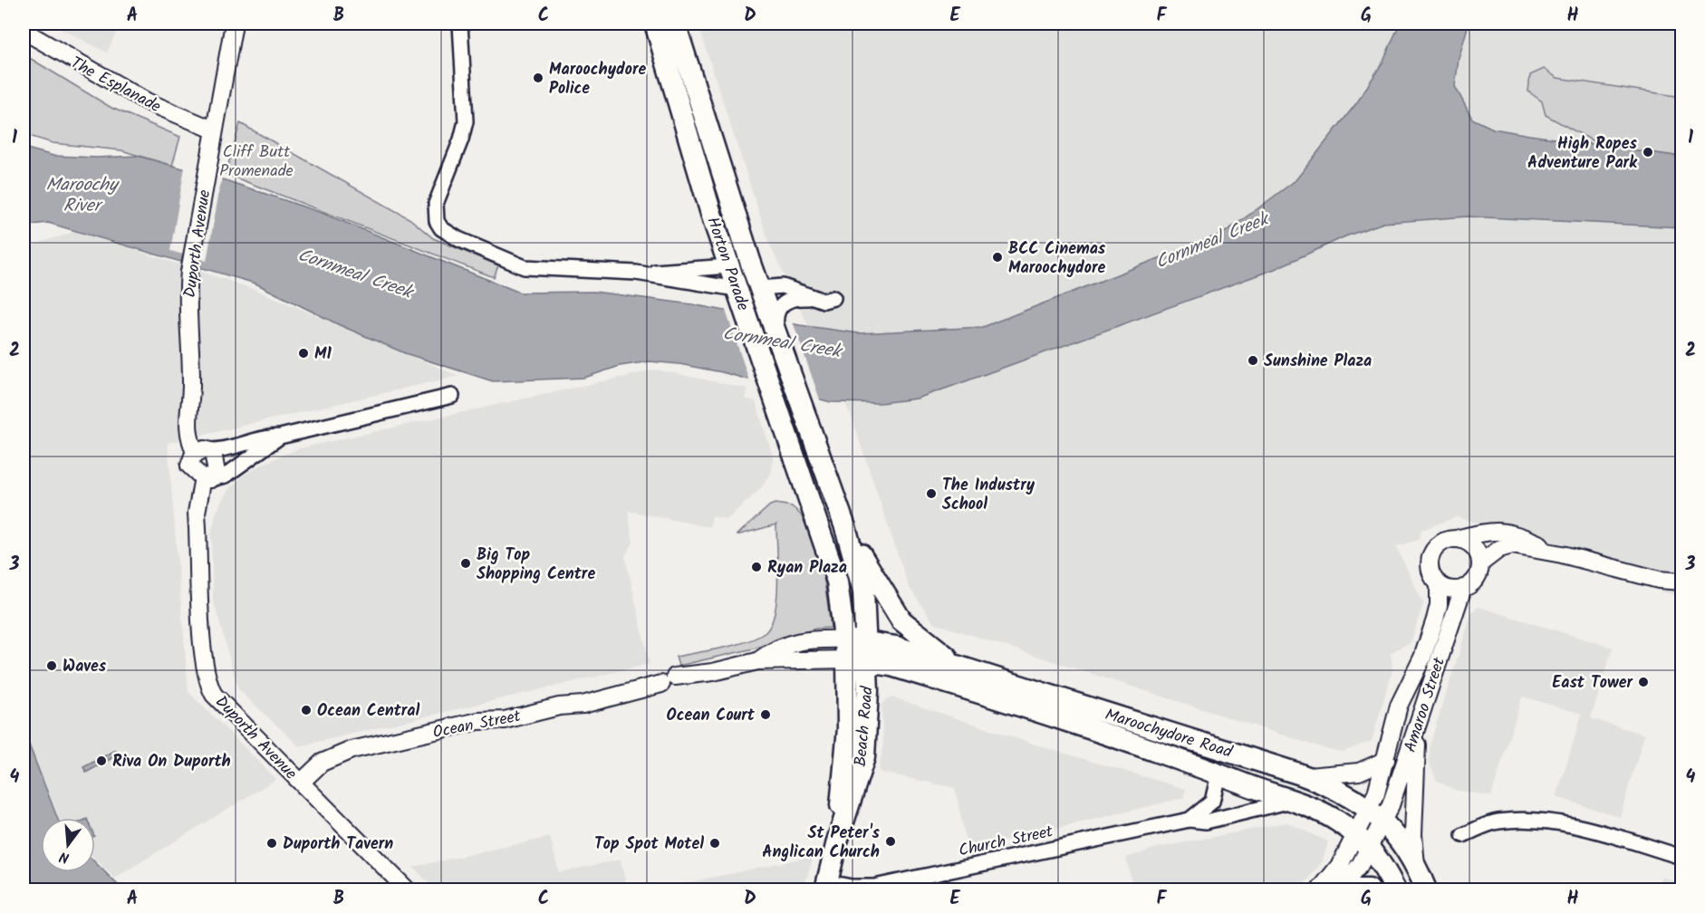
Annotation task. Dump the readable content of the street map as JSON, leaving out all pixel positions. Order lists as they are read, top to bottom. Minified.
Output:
{"streets":{"main road":["Horton Parade","Beach Road","Maroochydore Road"],"street":["The Esplanade","Duporth Avenue","Amaroo Street","Ocean Street","Church Street"]},"crossings":[["The Esplanade","Duporth Avenue"],["Duporth Avenue","Ocean Street"],["Horton Parade","Ocean Street"],["Horton Parade","Beach Road"],["Horton Parade","Maroochydore Road"],["Amaroo Street","Maroochydore Road"],["Ocean Street","Beach Road"],["Ocean Street","Maroochydore Road"],["Beach Road","Maroochydore Road"],["Beach Road","Church Street"],["Maroochydore Road","Church Street"]],"water":["Maroochy River","Cornmeal Creek"],"parks":["Cliff Butt Promenade"],"places":["Maroochydore Police","High Ropes Adventure Park","BCC Cinemas Maroochydore","M1","Sunshine Plaza","The Industry School","Big Top Shopping Centre","Ryan Plaza","Waves","East Tower","Ocean Central","Ocean Court","Riva On Duporth","St Peter's Anglican Church","Duporth Tavern","Top Spot Motel"],"north":"bottom","grid":{"columns":["A","B","C","D","E","F","G","H"],"rows":["1","2","3","4"]}}
